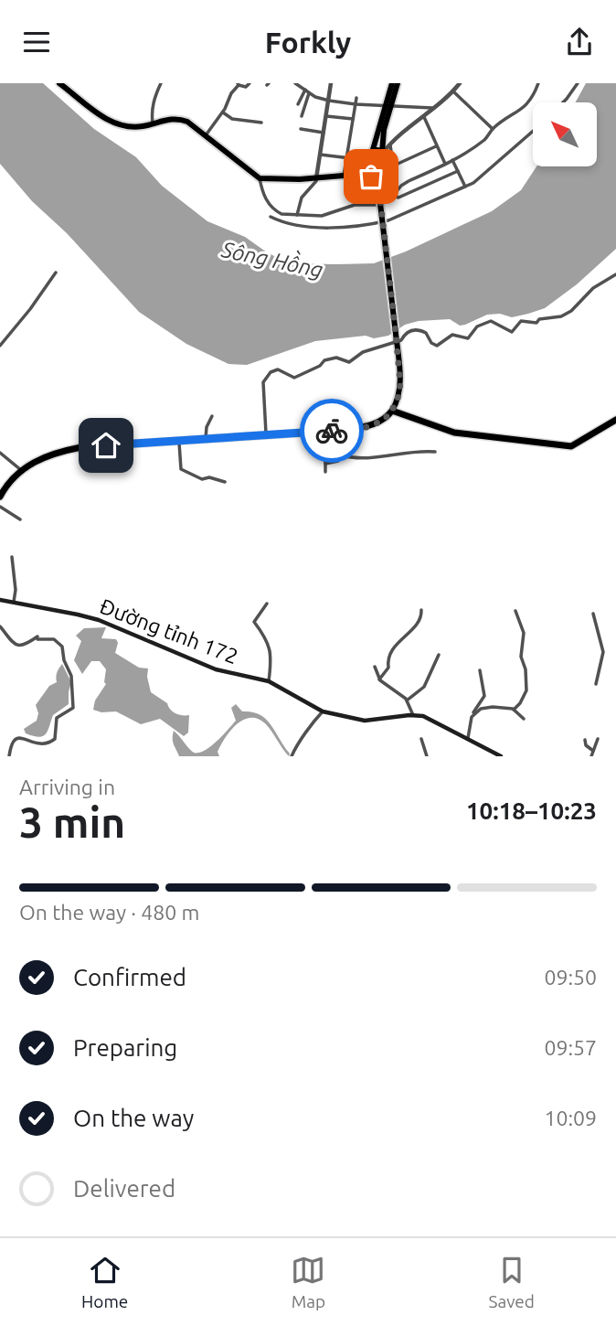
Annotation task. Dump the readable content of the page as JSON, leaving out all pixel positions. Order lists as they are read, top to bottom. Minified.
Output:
{"streets":{"main road":["Đường tỉnh 172"]},"water":["Sông Hồng"],"north":"top left","page":{"header":"Forkly","heading":["3 min","Arriving in","10:18–10:23"],"bar":"On the way · 480 m","list":[["Confirmed","09:50"],["Preparing","09:57"],["On the way","10:09"],"Delivered"],"tabs":["Home","Map","Saved"]}}
